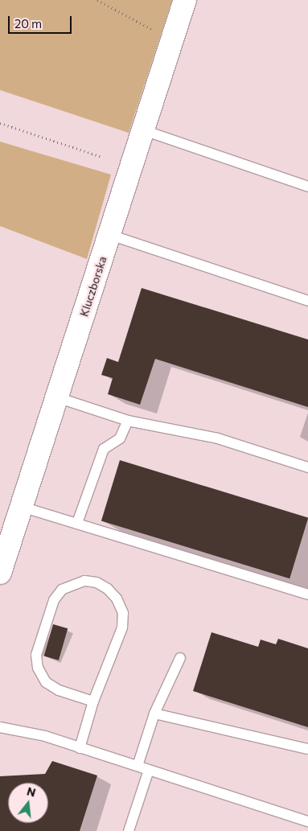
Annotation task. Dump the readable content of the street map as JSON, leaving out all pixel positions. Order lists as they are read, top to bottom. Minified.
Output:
{"streets":{"street":["Kluczborska"]},"scale_bar":"20 m","north":"top"}
